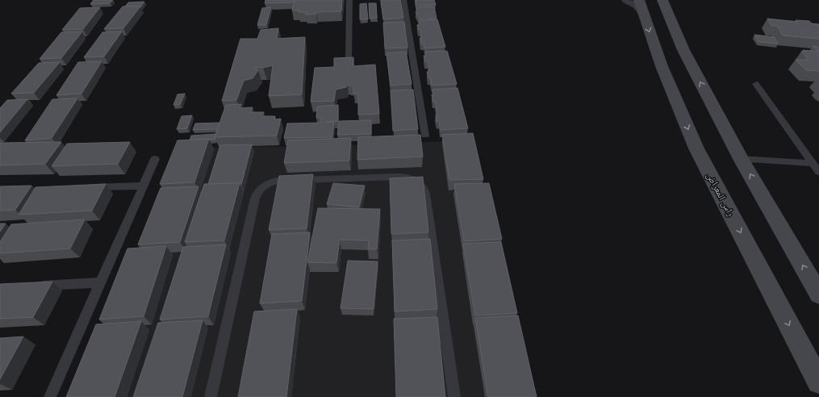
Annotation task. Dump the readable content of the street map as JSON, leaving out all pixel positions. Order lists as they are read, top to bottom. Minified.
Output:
{"streets":{"street":["راس المعراض"]}}
